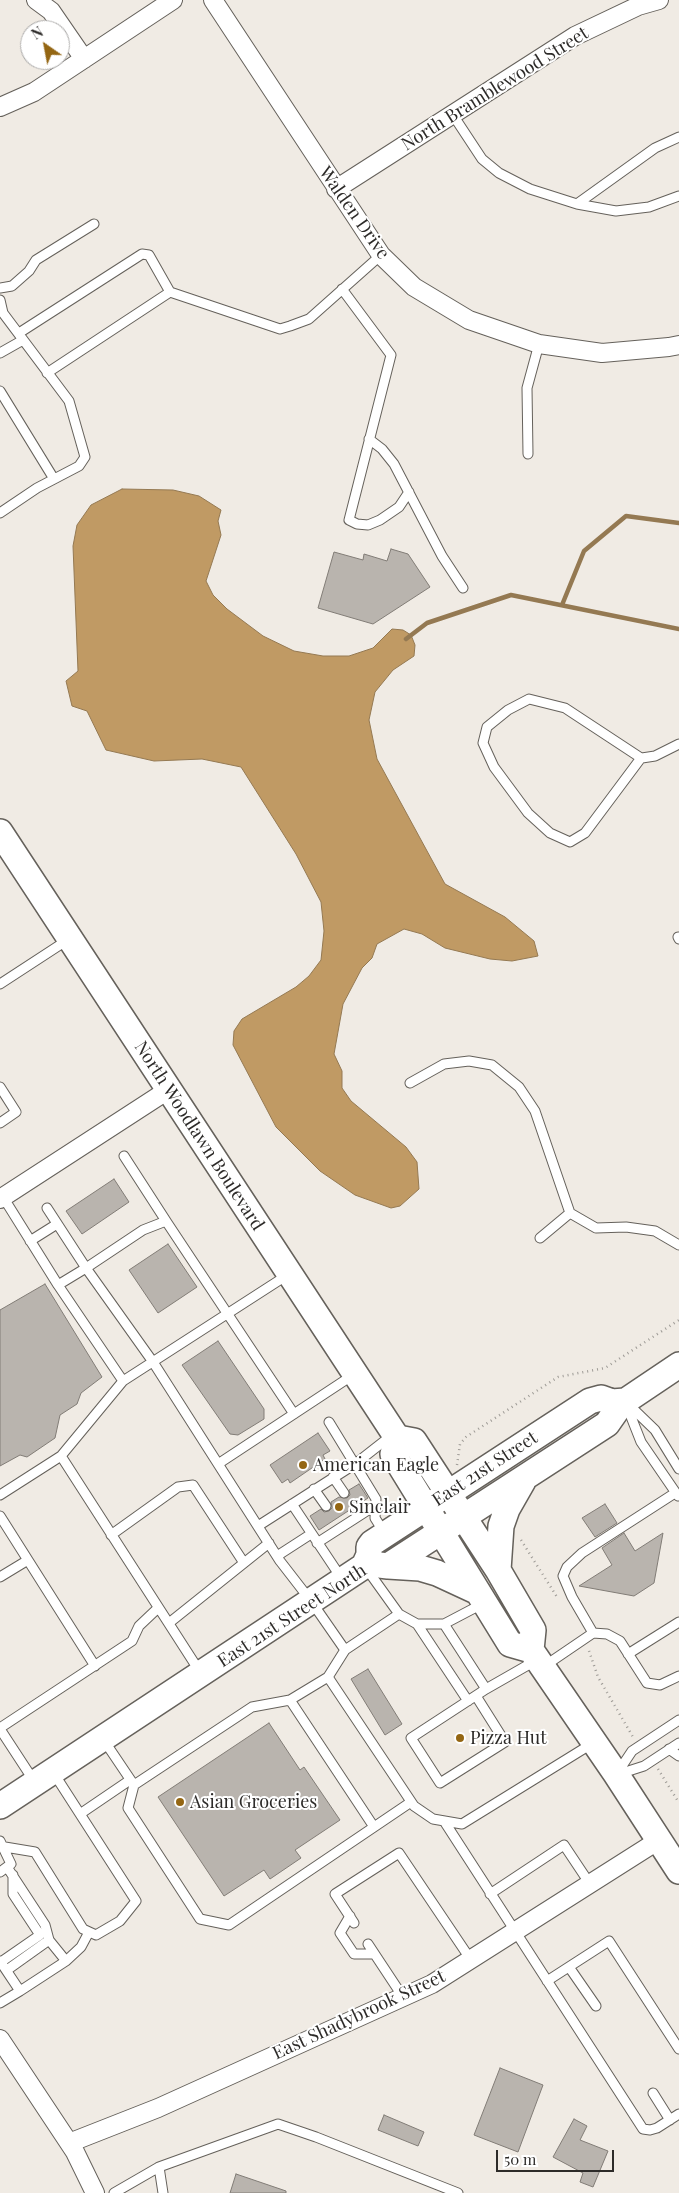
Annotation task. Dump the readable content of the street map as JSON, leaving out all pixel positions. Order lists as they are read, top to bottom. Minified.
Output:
{"streets":{"main road":["North Woodlawn Boulevard","East 21st Street","East 21st Street North"],"street":["North Bramblewood Street","Walden Drive","East Shadybrook Street"]},"crossings":[["North Bramblewood Street","Walden Drive"],["East 21st Street","East 21st Street North"]],"places":["American Eagle","Sinclair","Pizza Hut","Asian Groceries"],"scale_bar":"50 m","north":"top left"}
